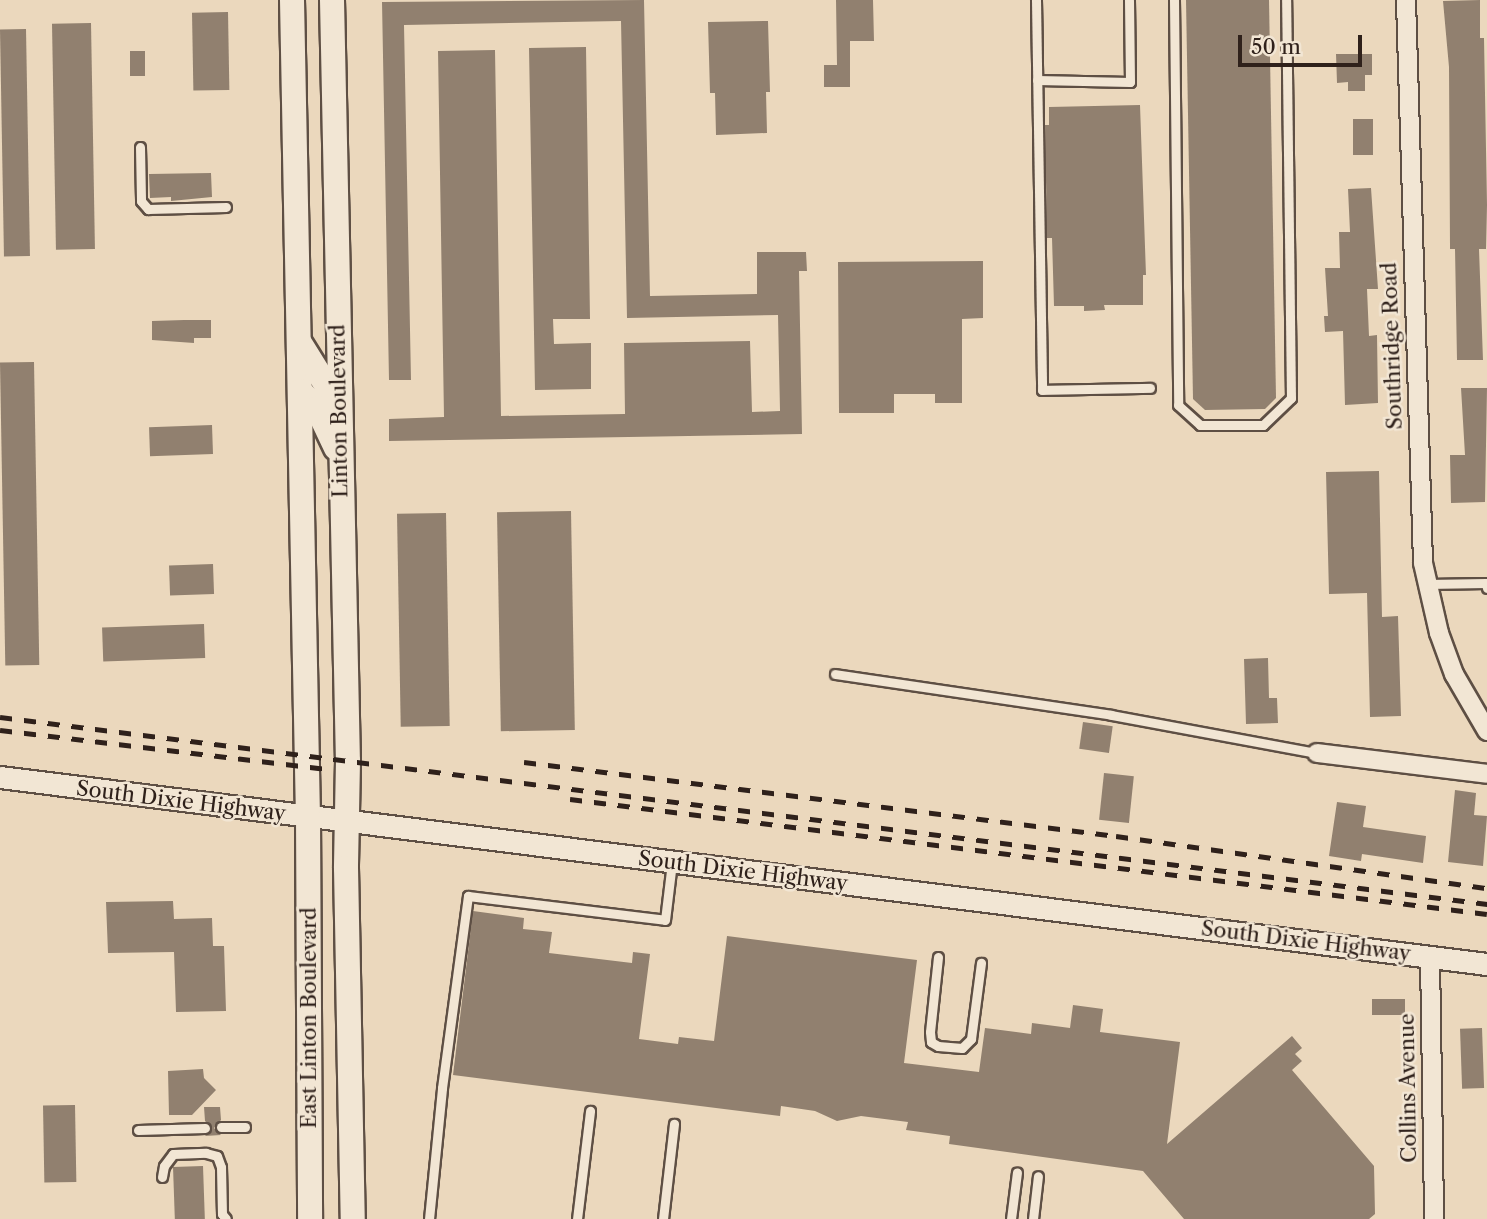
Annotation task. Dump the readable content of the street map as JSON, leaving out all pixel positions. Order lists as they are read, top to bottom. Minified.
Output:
{"streets":{"main road":["Linton Boulevard","East Linton Boulevard"],"street":["Southridge Road","South Dixie Highway","Collins Avenue"]},"crossings":[["Linton Boulevard","South Dixie Highway"],["Linton Boulevard","East Linton Boulevard"],["South Dixie Highway","East Linton Boulevard"],["South Dixie Highway","Collins Avenue"]],"scale_bar":"50 m"}
